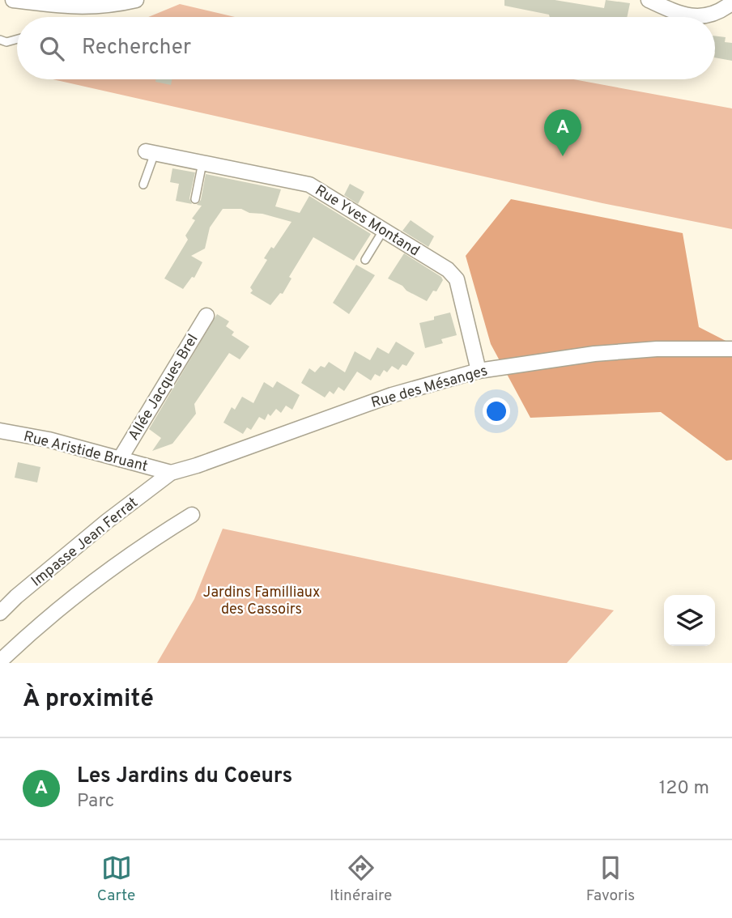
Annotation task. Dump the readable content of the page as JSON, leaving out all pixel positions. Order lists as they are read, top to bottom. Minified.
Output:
{"streets":{"street":["Rue Yves Montand","Rue des Mésanges","Allée Jacques Brel","Rue Aristide Bruant","Impasse Jean Ferrat"]},"crossings":[["Rue Yves Montand","Rue des Mésanges"],["Rue des Mésanges","Rue Aristide Bruant"],["Rue des Mésanges","Impasse Jean Ferrat"],["Allée Jacques Brel","Rue Aristide Bruant"],["Rue Aristide Bruant","Impasse Jean Ferrat"]],"parks":["Jardins Familliaux des Cassoirs"],"page":{"search":"Rechercher","pins":"A","heading":"À proximité","list":[{"mark":"A","name":"Les Jardins du Coeurs","note":"Parc","value":"120 m"}],"nav":["Carte","Itinéraire","Favoris"]}}
